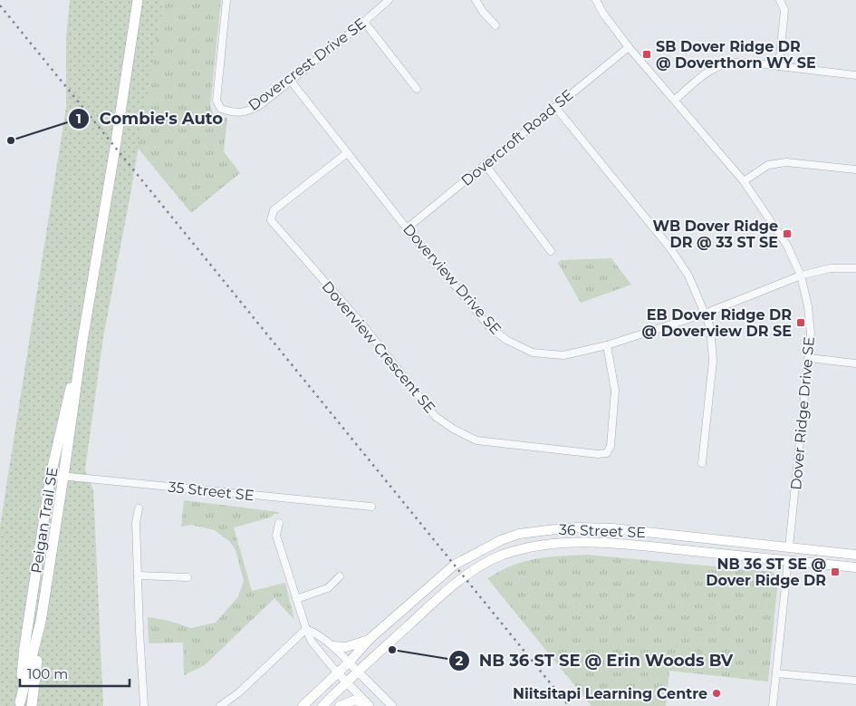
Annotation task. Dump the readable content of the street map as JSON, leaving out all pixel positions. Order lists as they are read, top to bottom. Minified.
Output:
{"streets":{"main road":["Peigan Trail SE","36 Street SE"],"street":["Dovercrest Drive SE","Dovercroft Road SE","Doverview Drive SE","Doverview Crescent SE","Dover Ridge Drive SE","35 Street SE"]},"crossings":[["Dovercrest Drive SE","Doverview Drive SE"],["Dovercroft Road SE","Doverview Drive SE"],["Dovercroft Road SE","Dover Ridge Drive SE"],["Doverview Drive SE","Doverview Crescent SE"],["Doverview Drive SE","Dover Ridge Drive SE"],["Dover Ridge Drive SE","36 Street SE"],["35 Street SE","Peigan Trail SE"]],"places":{"transit":["SB Dover Ridge DR @ Doverthorn WY SE","WB Dover Ridge DR @ 33 ST SE","EB Dover Ridge DR @ Doverview DR SE","NB 36 ST SE @ Dover Ridge DR"],"other":["Combie's Auto","NB 36 ST SE @ Erin Woods BV","Niitsitapi Learning Centre"]},"scale_bar":"100 m"}
